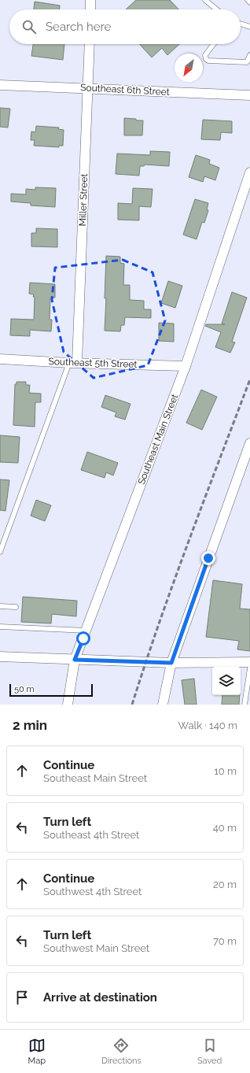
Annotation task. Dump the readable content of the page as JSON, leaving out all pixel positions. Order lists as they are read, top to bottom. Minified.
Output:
{"streets":{"street":["Southeast 6th Street","Miller Street","Southeast 5th Street","Southeast Main Street"]},"crossings":[["Southeast 6th Street","Miller Street"],["Miller Street","Southeast 5th Street"],["Southeast 5th Street","Southeast Main Street"]],"scale_bar":"50 m","north":"bottom left","page":{"search":"Search here","scale":"50 m","heading":["2 min","Walk · 140 m"],"list":[["Continue","Southeast Main Street","10 m"],["Turn left","Southeast 4th Street","40 m"],["Continue","Southwest 4th Street","20 m"],["Turn left","Southwest Main Street","70 m"],"Arrive at destination"],"nav":["Map","Directions","Saved"]}}
